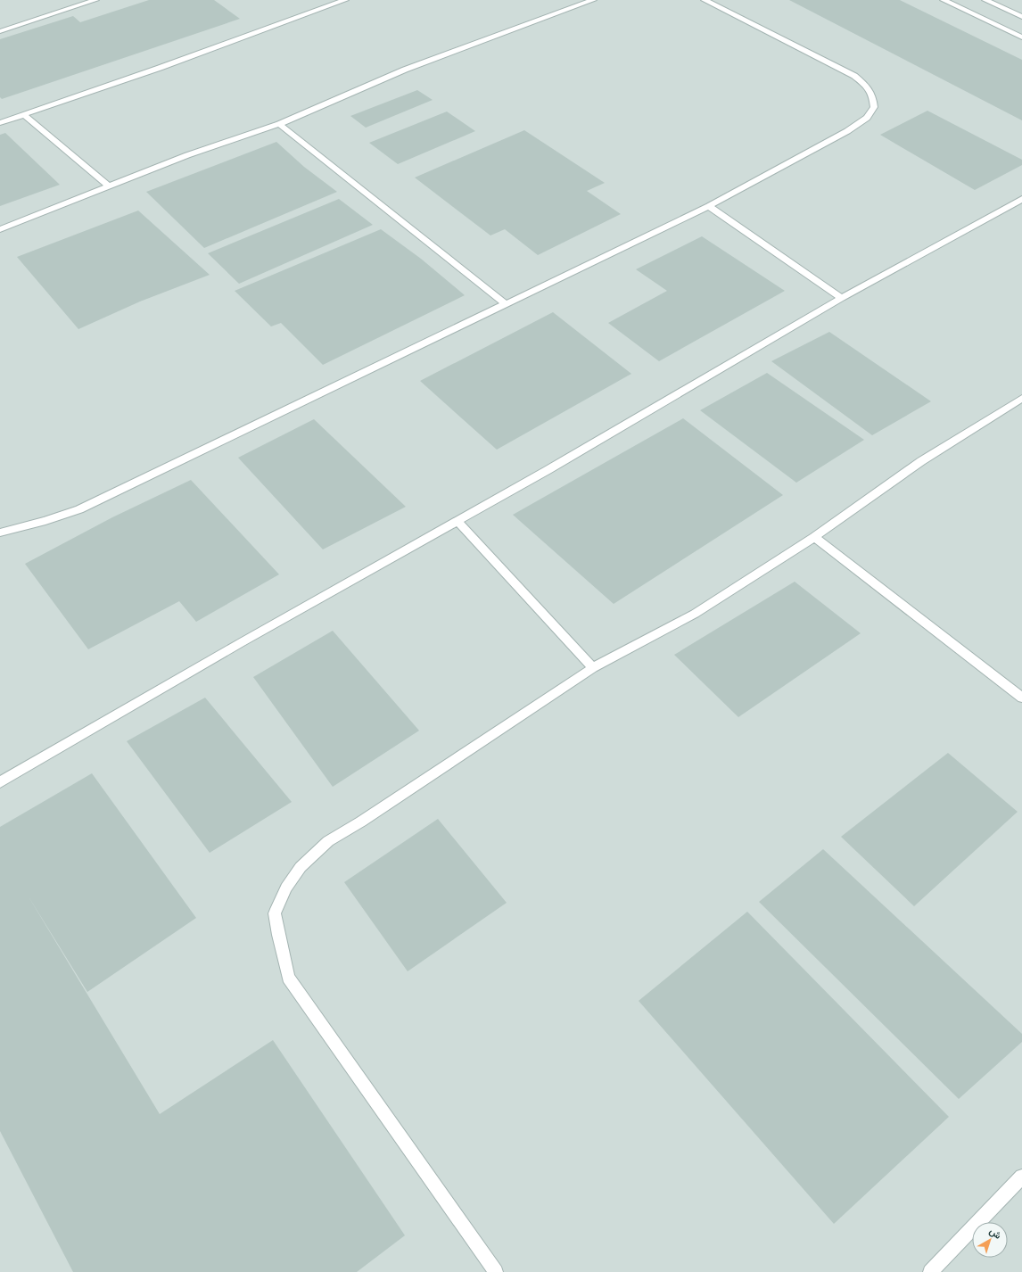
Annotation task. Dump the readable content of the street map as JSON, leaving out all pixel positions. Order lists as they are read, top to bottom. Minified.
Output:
{"north":"top right"}
